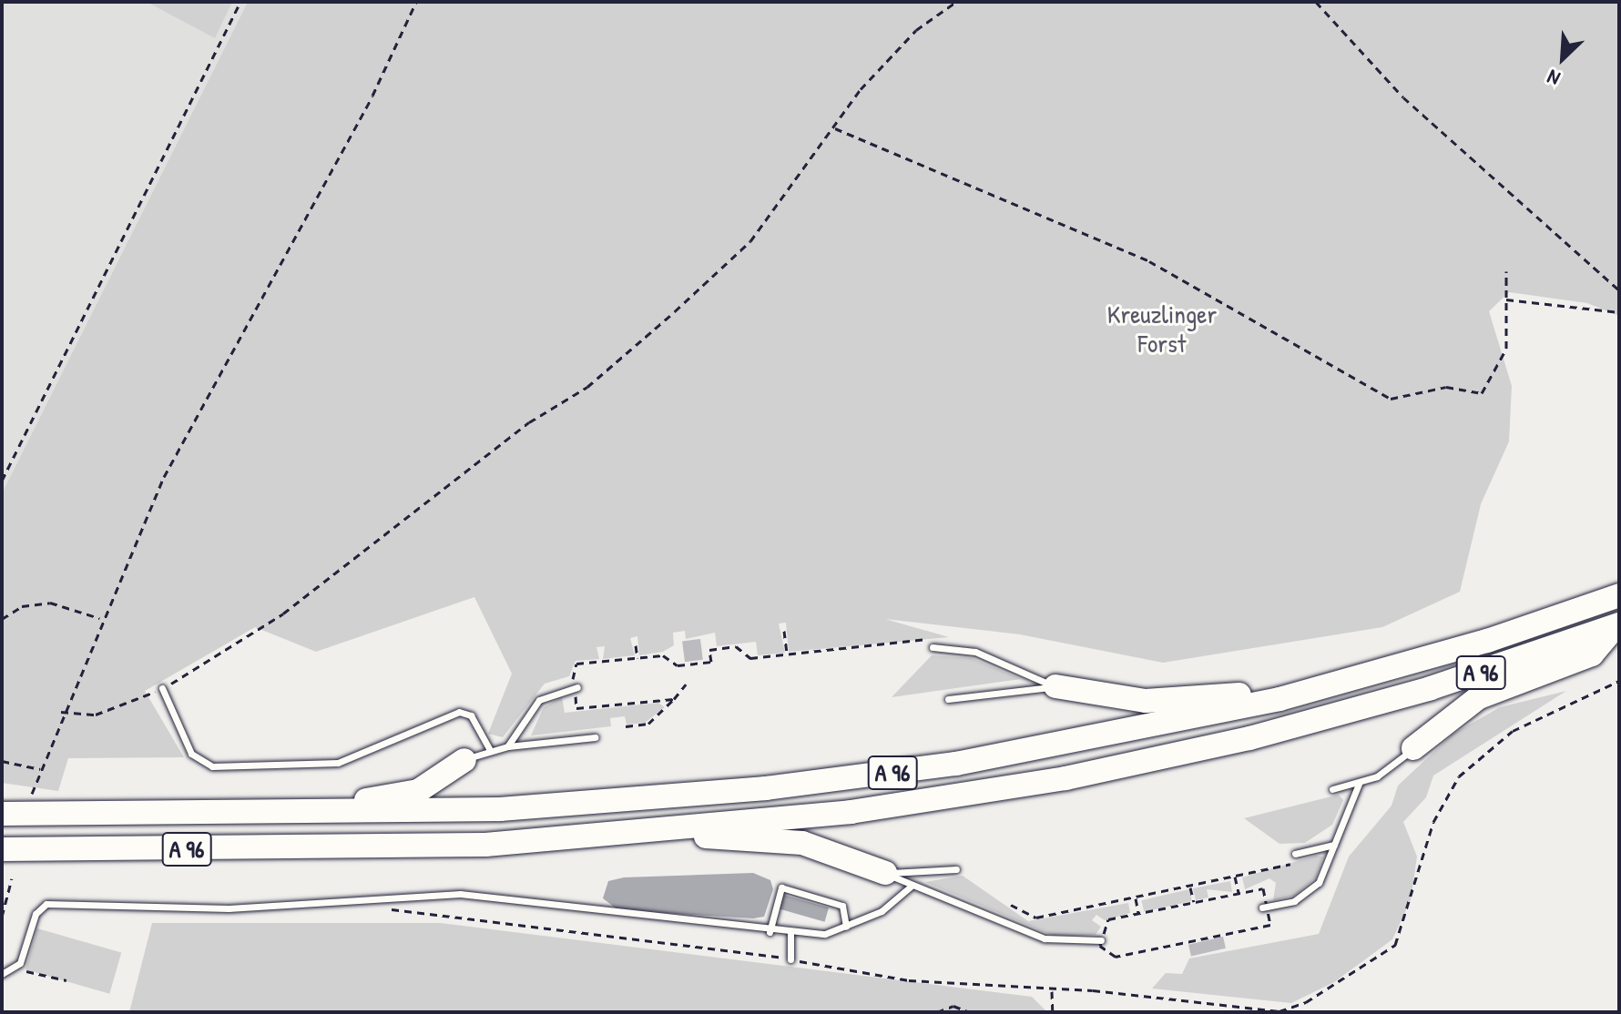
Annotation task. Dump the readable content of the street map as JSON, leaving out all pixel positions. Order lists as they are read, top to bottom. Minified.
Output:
{"streets":{"highway":["A 96"]},"parks":["Kreuzlinger Forst"],"north":"bottom left"}
